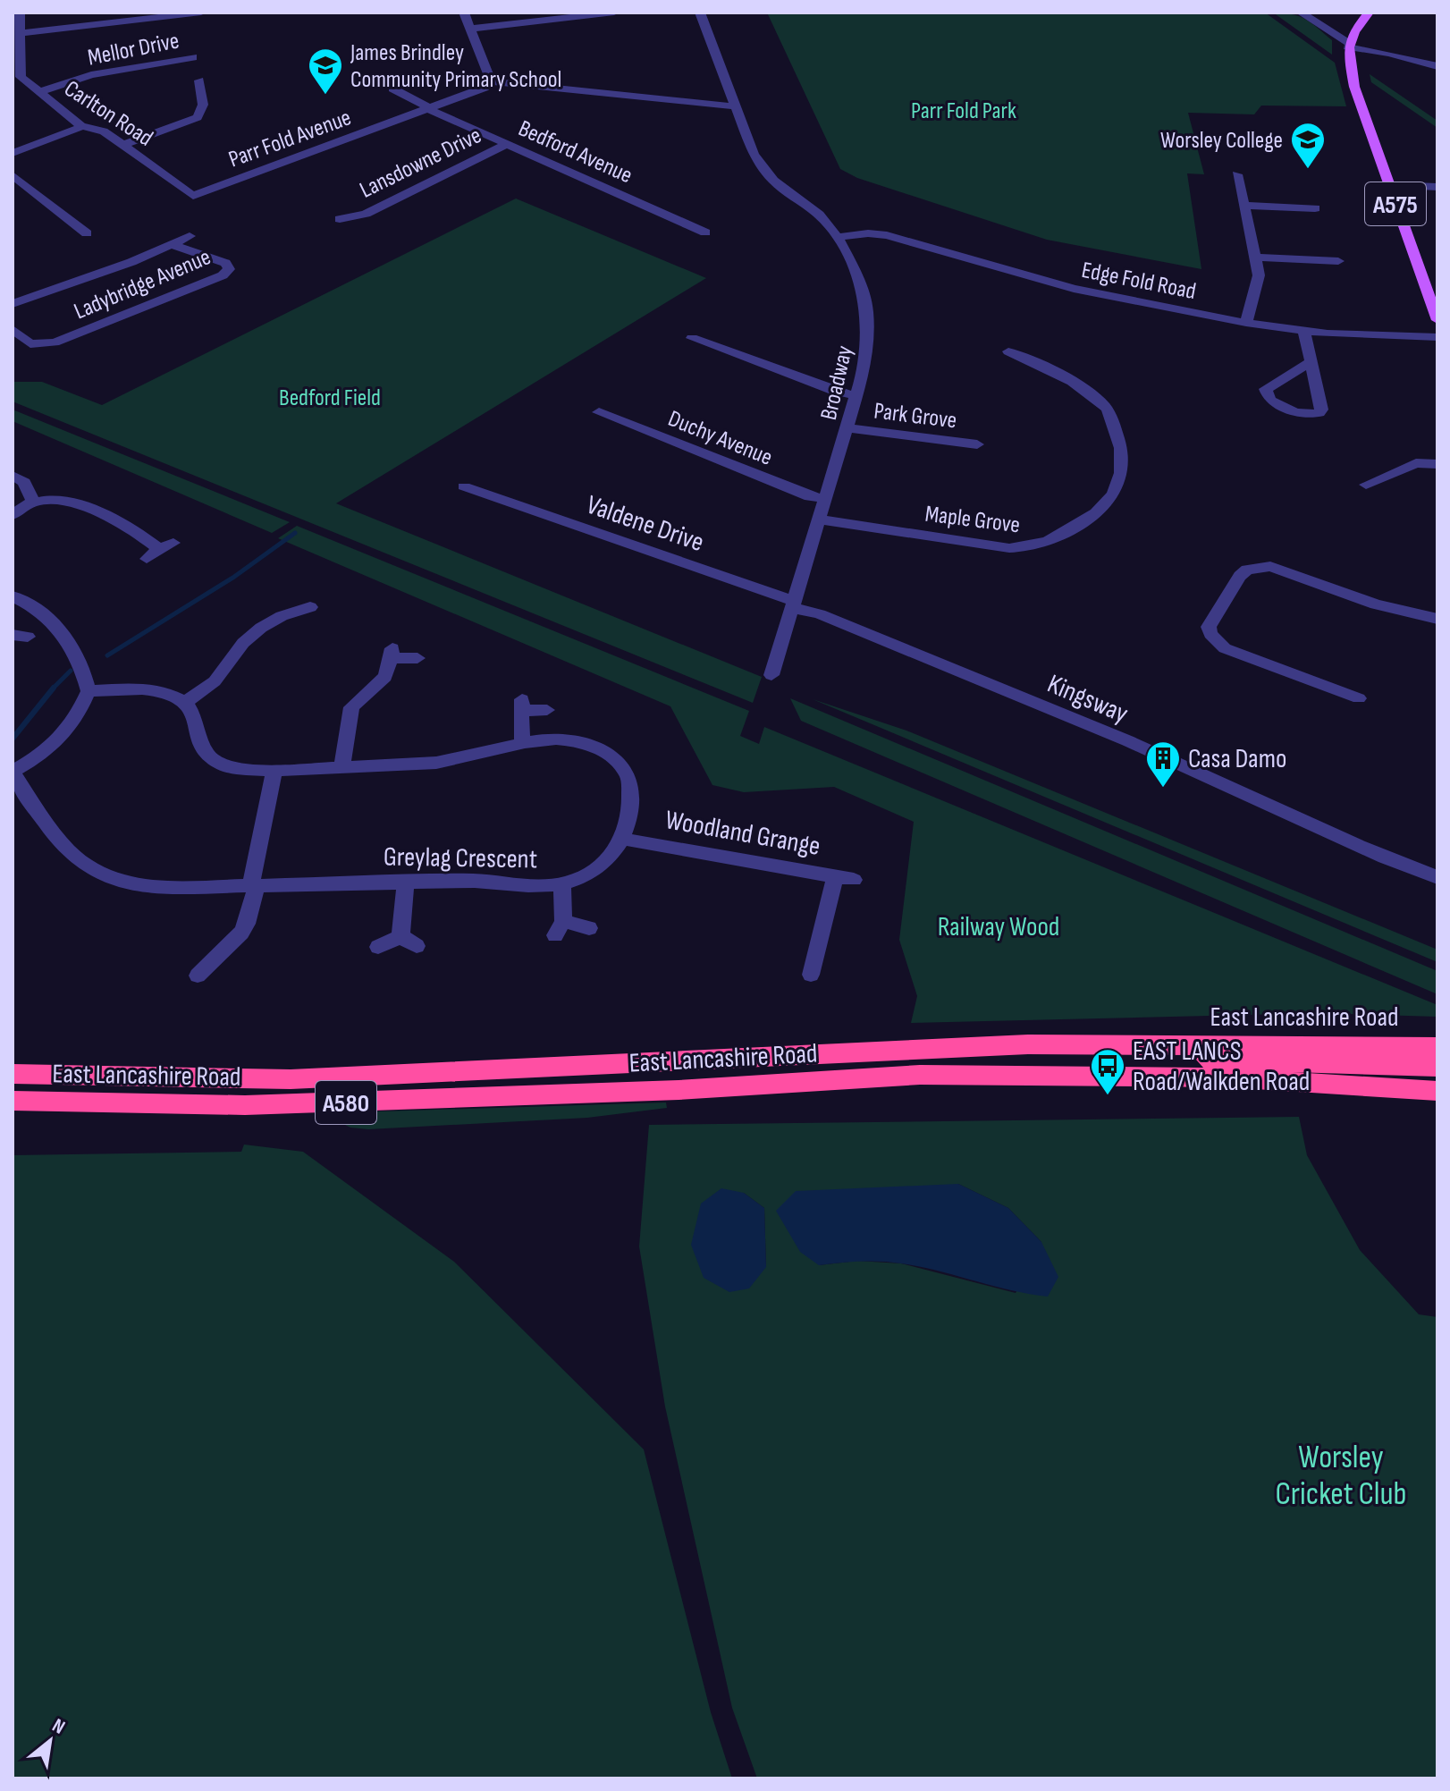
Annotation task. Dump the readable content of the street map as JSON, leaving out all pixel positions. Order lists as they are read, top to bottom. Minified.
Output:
{"streets":{"highway":["East Lancashire Road","A580"],"main road":["A575"],"street":["Mellor Drive","Carlton Road","Parr Fold Avenue","Bedford Avenue","Lansdowne Drive","Edge Fold Road","Ladybridge Avenue","Broadway","Park Grove","Duchy Avenue","Maple Grove","Valdene Drive","Kingsway","Woodland Grange","Greylag Crescent"]},"crossings":[["Mellor Drive","Carlton Road"],["Carlton Road","Parr Fold Avenue"],["Parr Fold Avenue","Bedford Avenue"],["Bedford Avenue","Lansdowne Drive"],["Edge Fold Road","Broadway"],["Broadway","Park Grove"],["Broadway","Duchy Avenue"],["Broadway","Maple Grove"],["Broadway","Valdene Drive"],["Broadway","Kingsway"],["Valdene Drive","Kingsway"],["Woodland Grange","Greylag Crescent"]],"parks":["Parr Fold Park","Bedford Field","Railway Wood","Worsley Cricket Club"],"places":{"school or university":["James Brindley Community Primary School","Worsley College"],"building":["Casa Damo"],"bus stop":["EAST LANCS Road/Walkden Road"]},"north":"top right"}
